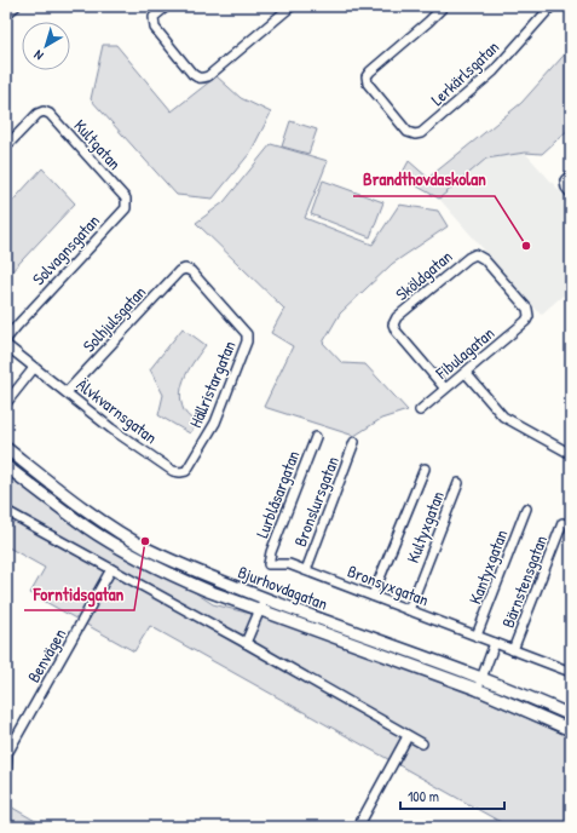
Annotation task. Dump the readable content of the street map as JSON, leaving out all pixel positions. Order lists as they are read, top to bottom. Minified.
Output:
{"streets":{"main road":["Bjurhovdagatan"],"street":["Lerkärlsgatan","Kultgatan","Solvagnsgatan","Sköldgatan","Solhjulsgatan","Fibulagatan","Hällristargatan","Älvkvarnsgatan","Lurblåsargatan","Bronslursgatan","Kultyxgatan","Kantyxgatan","Bärnstensgatan","Bronsyxgatan","Benvägen"]},"crossings":[["Kultgatan","Solvagnsgatan"],["Sköldgatan","Fibulagatan"],["Solhjulsgatan","Hällristargatan"],["Solhjulsgatan","Älvkvarnsgatan"],["Hällristargatan","Älvkvarnsgatan"],["Lurblåsargatan","Bronsyxgatan"],["Bronslursgatan","Bronsyxgatan"],["Kultyxgatan","Bronsyxgatan"],["Kantyxgatan","Bronsyxgatan"],["Bärnstensgatan","Bronsyxgatan"]],"places":["Brandthovdaskolan","Forntidsgatan"],"scale_bar":"100 m","north":"bottom left"}
